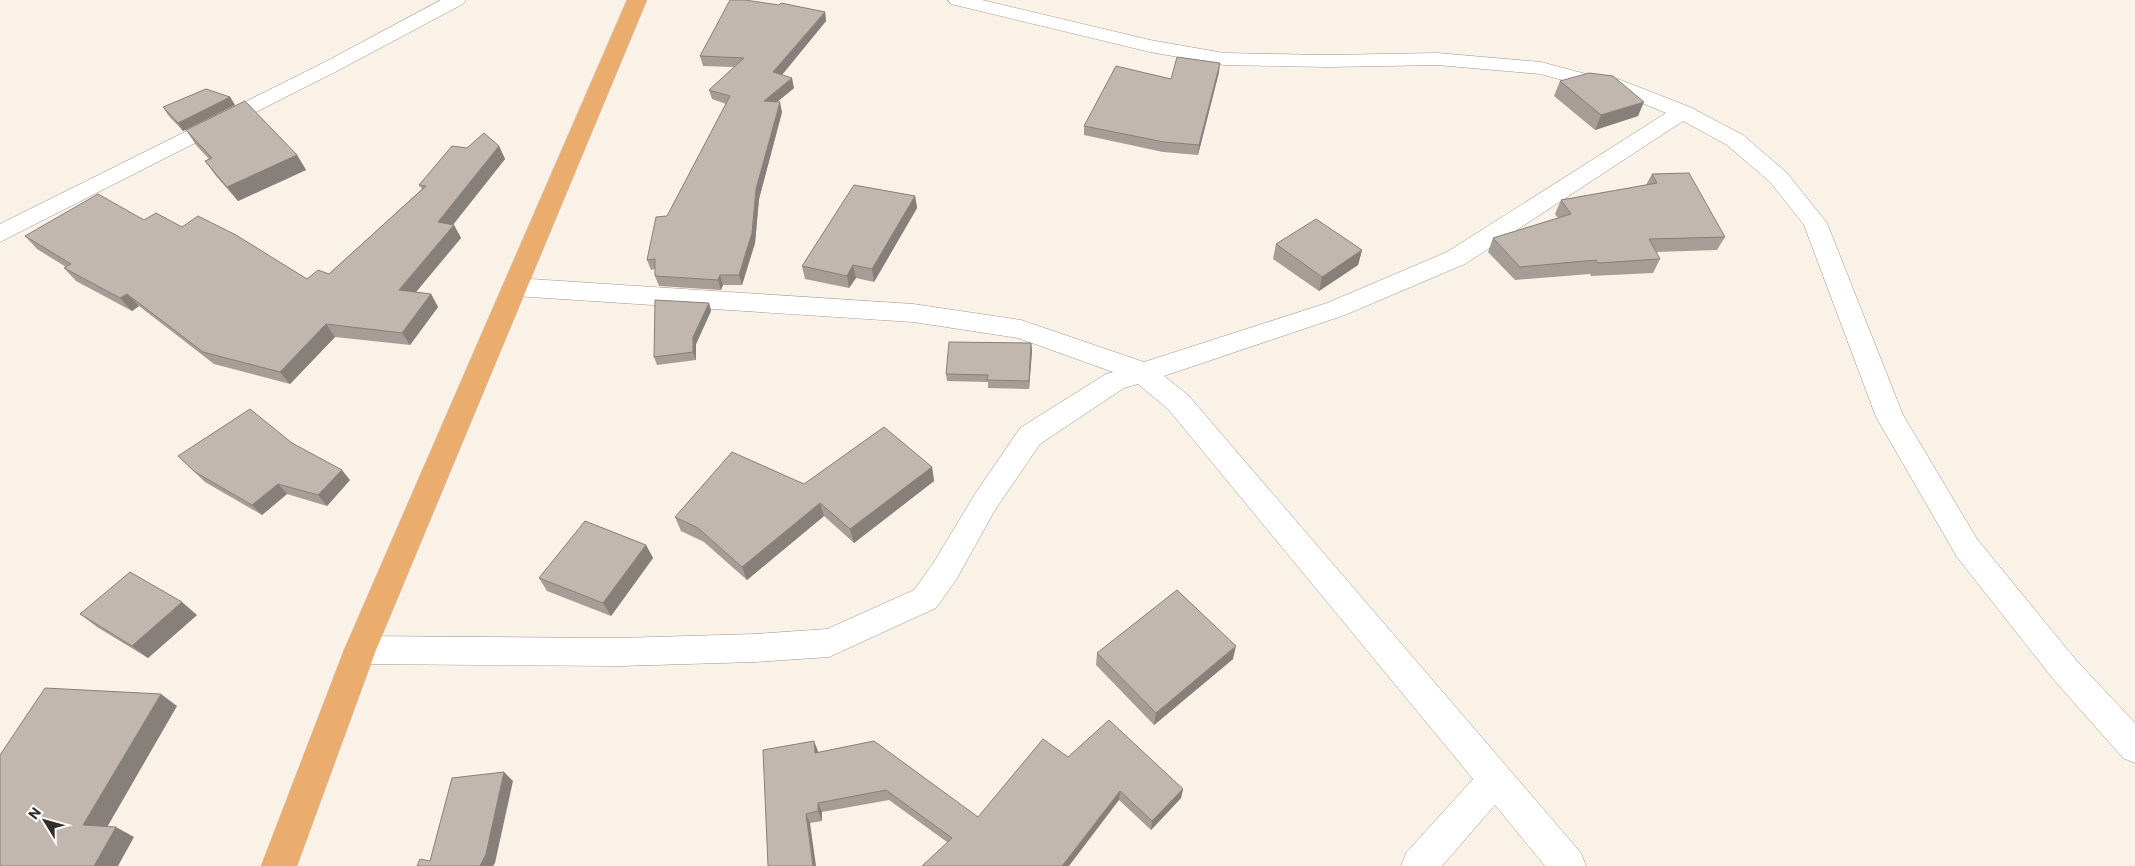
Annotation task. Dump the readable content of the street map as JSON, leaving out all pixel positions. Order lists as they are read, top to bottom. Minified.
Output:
{"north":"top left"}
